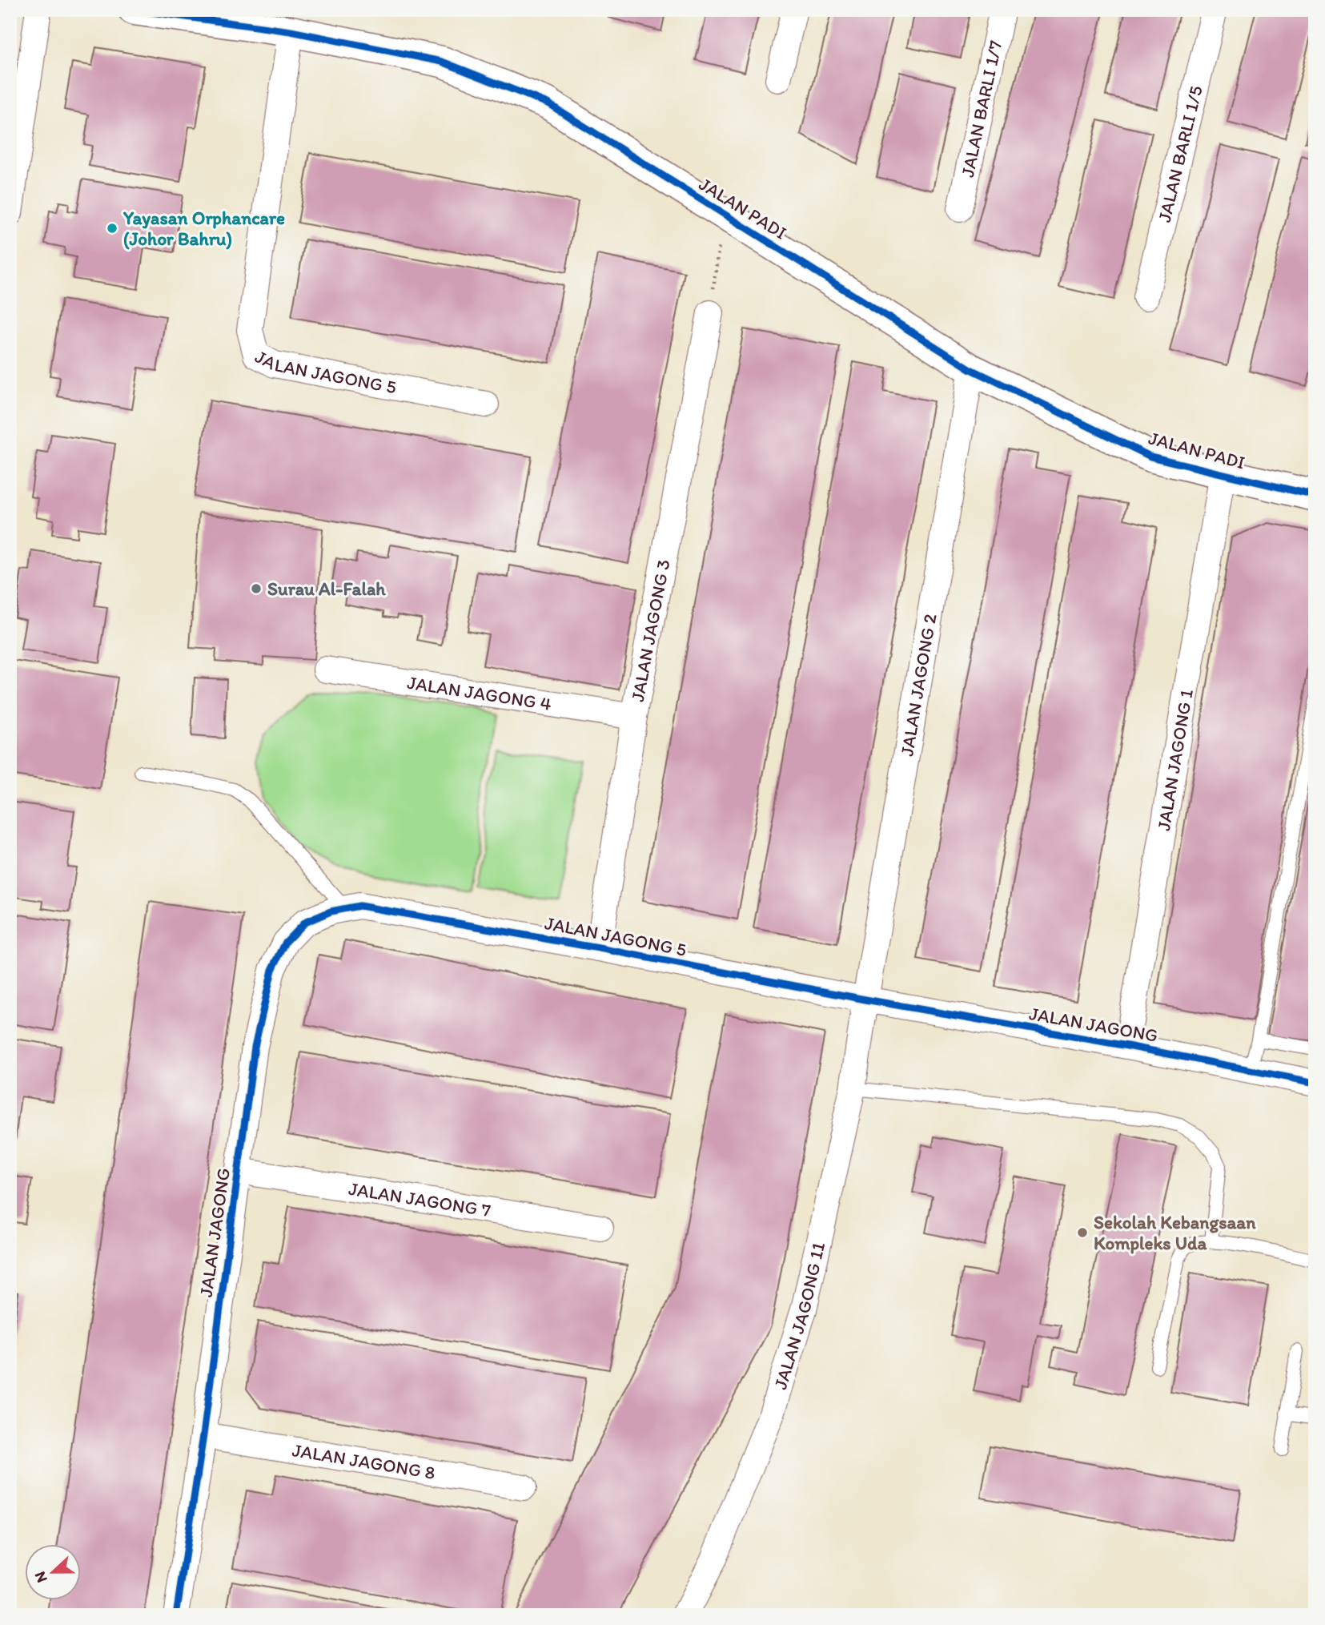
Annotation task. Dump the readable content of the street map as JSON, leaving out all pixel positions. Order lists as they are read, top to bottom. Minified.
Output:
{"streets":{"street":["JALAN BARLI 1/7","JALAN BARLI 1/5","JALAN PADI","JALAN JAGONG 5","JALAN JAGONG 3","JALAN JAGONG 2","JALAN JAGONG 4","JALAN JAGONG 1","JALAN JAGONG","JALAN JAGONG 7","JALAN JAGONG 11","JALAN JAGONG 8"]},"crossings":[["JALAN PADI","JALAN JAGONG 5"],["JALAN PADI","JALAN JAGONG 2"],["JALAN PADI","JALAN JAGONG 1"],["JALAN JAGONG 5","JALAN JAGONG 3"],["JALAN JAGONG 5","JALAN JAGONG 2"],["JALAN JAGONG 5","JALAN JAGONG"],["JALAN JAGONG 5","JALAN JAGONG 11"],["JALAN JAGONG 3","JALAN JAGONG 4"],["JALAN JAGONG 2","JALAN JAGONG"],["JALAN JAGONG 2","JALAN JAGONG 11"],["JALAN JAGONG 1","JALAN JAGONG"],["JALAN JAGONG","JALAN JAGONG 7"],["JALAN JAGONG","JALAN JAGONG 11"],["JALAN JAGONG","JALAN JAGONG 8"]],"places":["Yayasan Orphancare (Johor Bahru)","Surau Al-Falah","Sekolah Kebangsaan Kompleks Uda"],"north":"left"}
